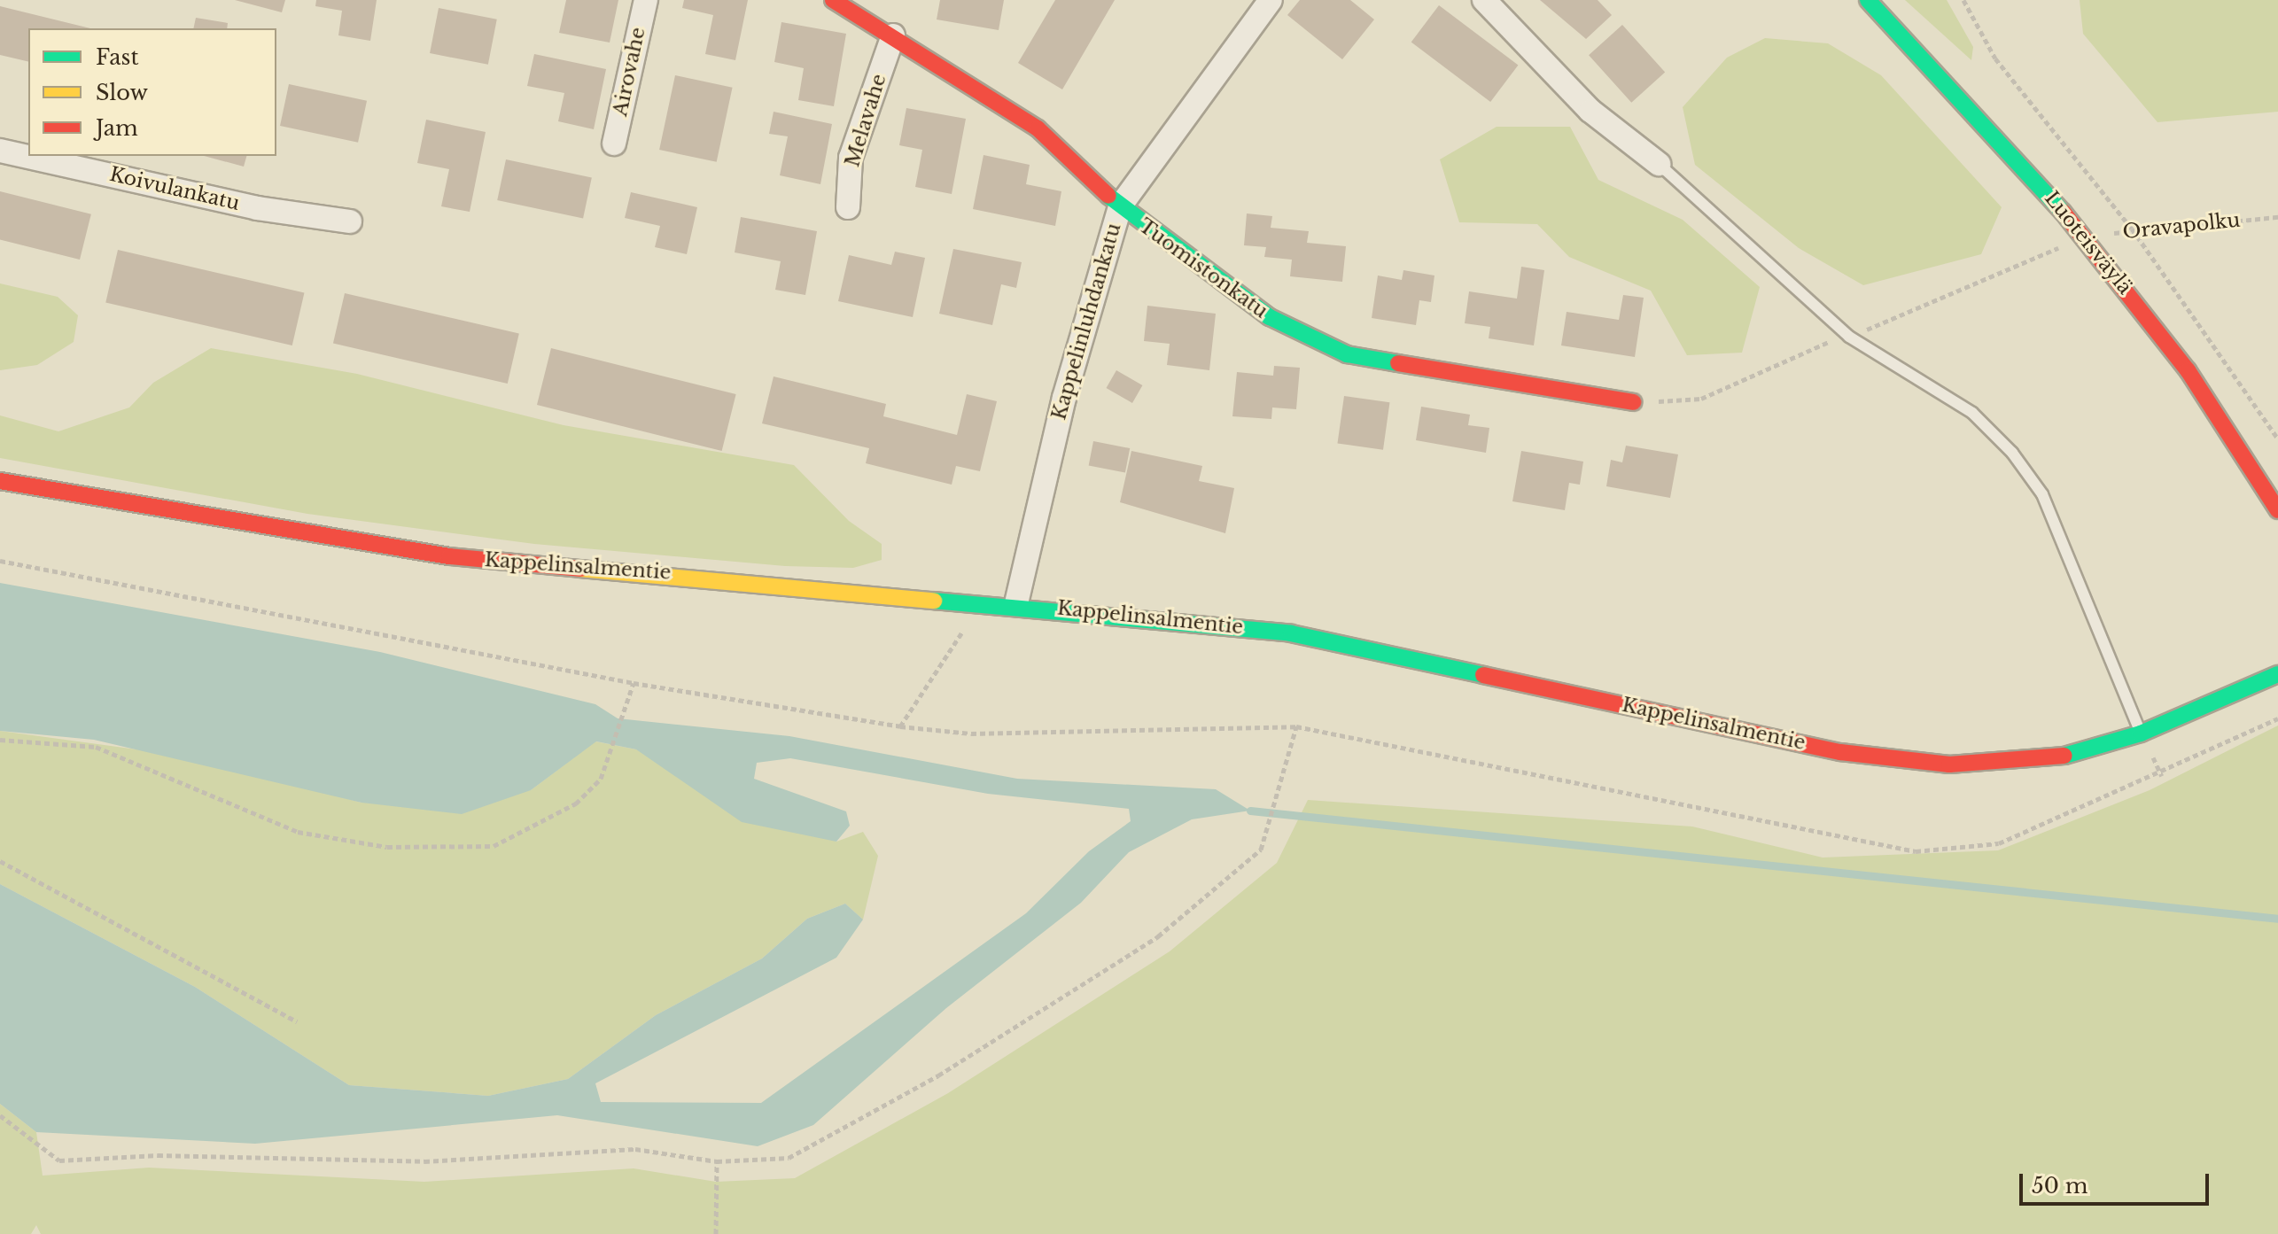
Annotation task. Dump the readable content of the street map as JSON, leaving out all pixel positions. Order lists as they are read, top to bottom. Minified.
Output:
{"streets":{"street":["Airovahe","Melavahe","Koivulankatu","Luoteisväylä","Tuomistonkatu","Kappelinluhdankatu","Kappelinsalmentie"],"path":["Oravapolku"]},"crossings":[["Melavahe","Tuomistonkatu"],["Oravapolku","Luoteisväylä"],["Tuomistonkatu","Kappelinluhdankatu"],["Kappelinluhdankatu","Kappelinsalmentie"]],"legend":["Fast","Slow","Jam"],"scale_bar":"50 m"}
